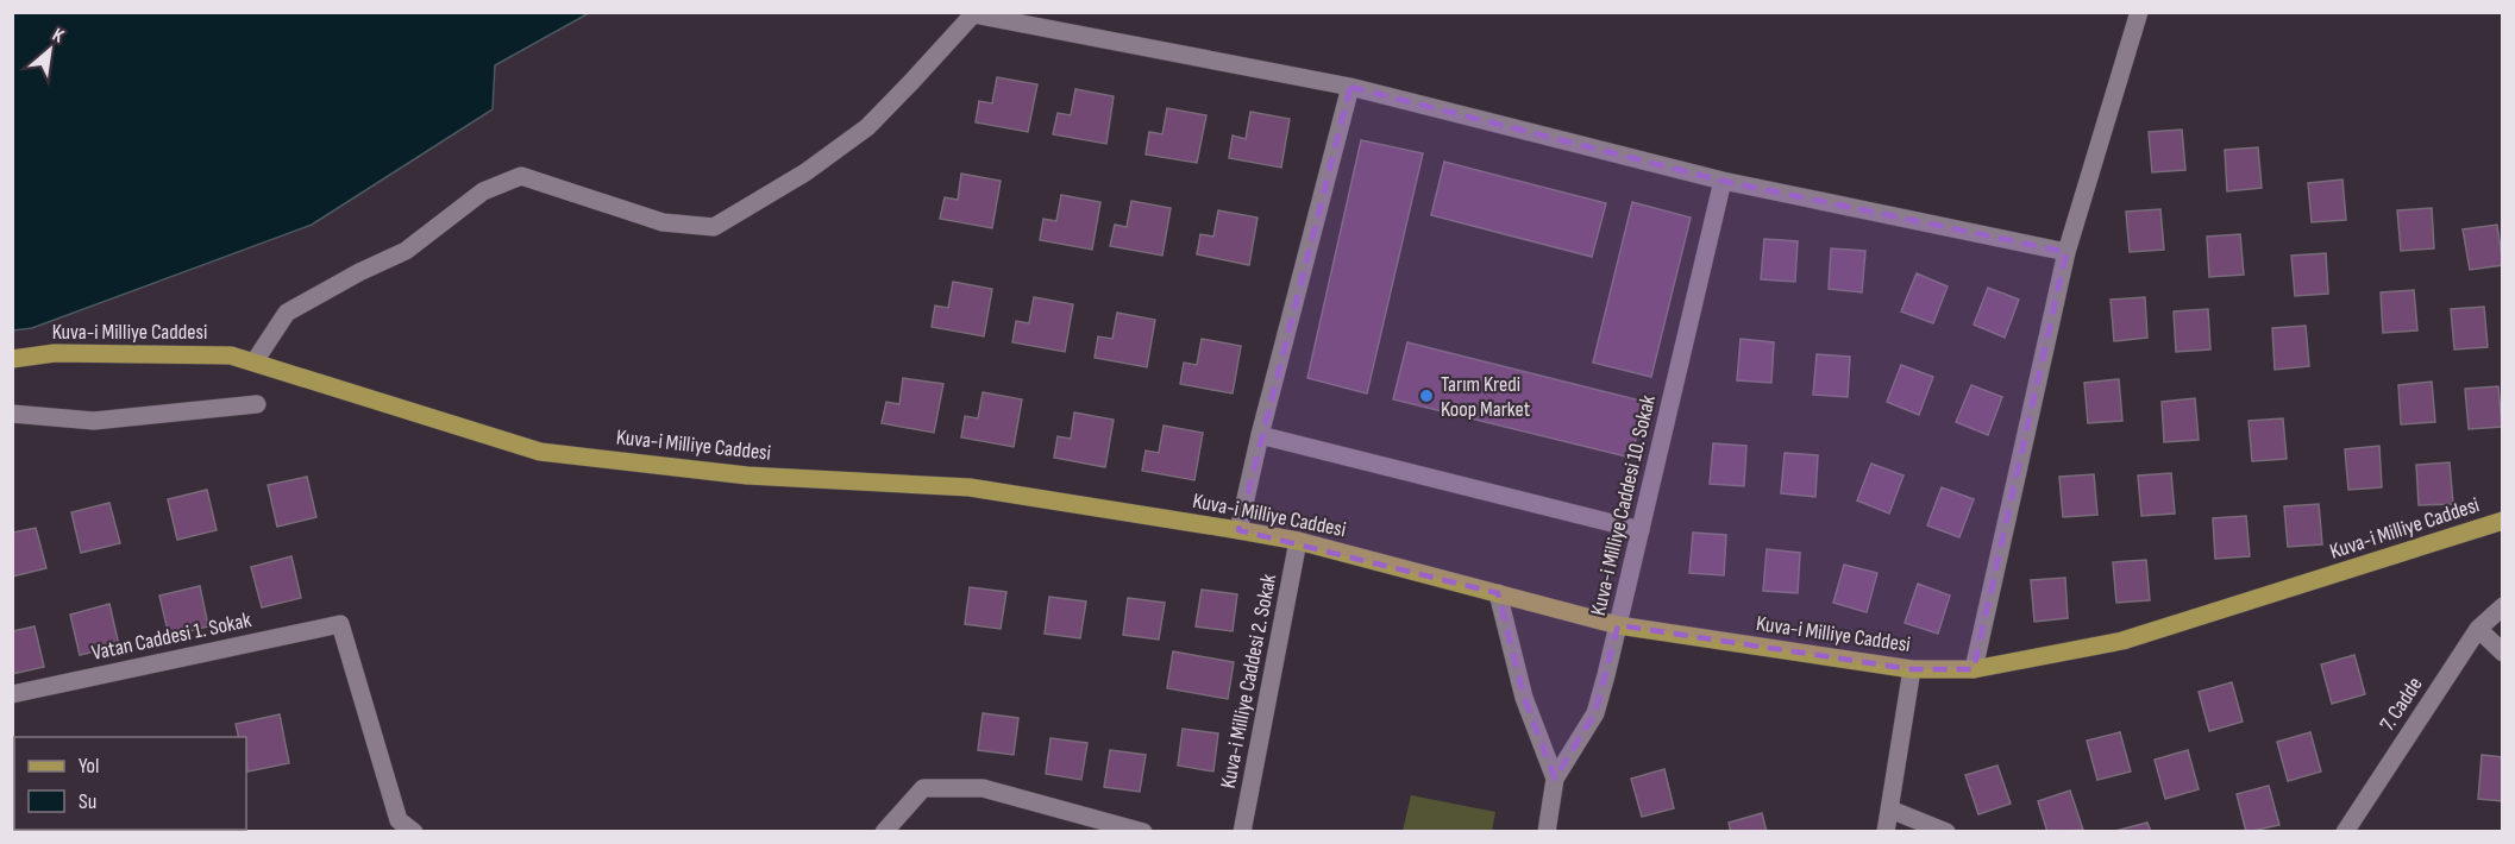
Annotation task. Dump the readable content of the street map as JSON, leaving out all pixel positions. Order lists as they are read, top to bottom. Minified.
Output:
{"streets":{"main road":["Kuva-i Milliye Caddesi"],"street":["Kuva-i Milliye Caddesi 10. Sokak","Vatan Caddesi 1. Sokak","Kuva-i Milliye Caddesi 2. Sokak","7. Cadde"]},"crossings":[["Kuva-i Milliye Caddesi","Kuva-i Milliye Caddesi 10. Sokak"],["Kuva-i Milliye Caddesi","Kuva-i Milliye Caddesi 2. Sokak"]],"places":["Tarım Kredi Koop Market"],"legend":["Yol","Su"],"north":"top right"}
